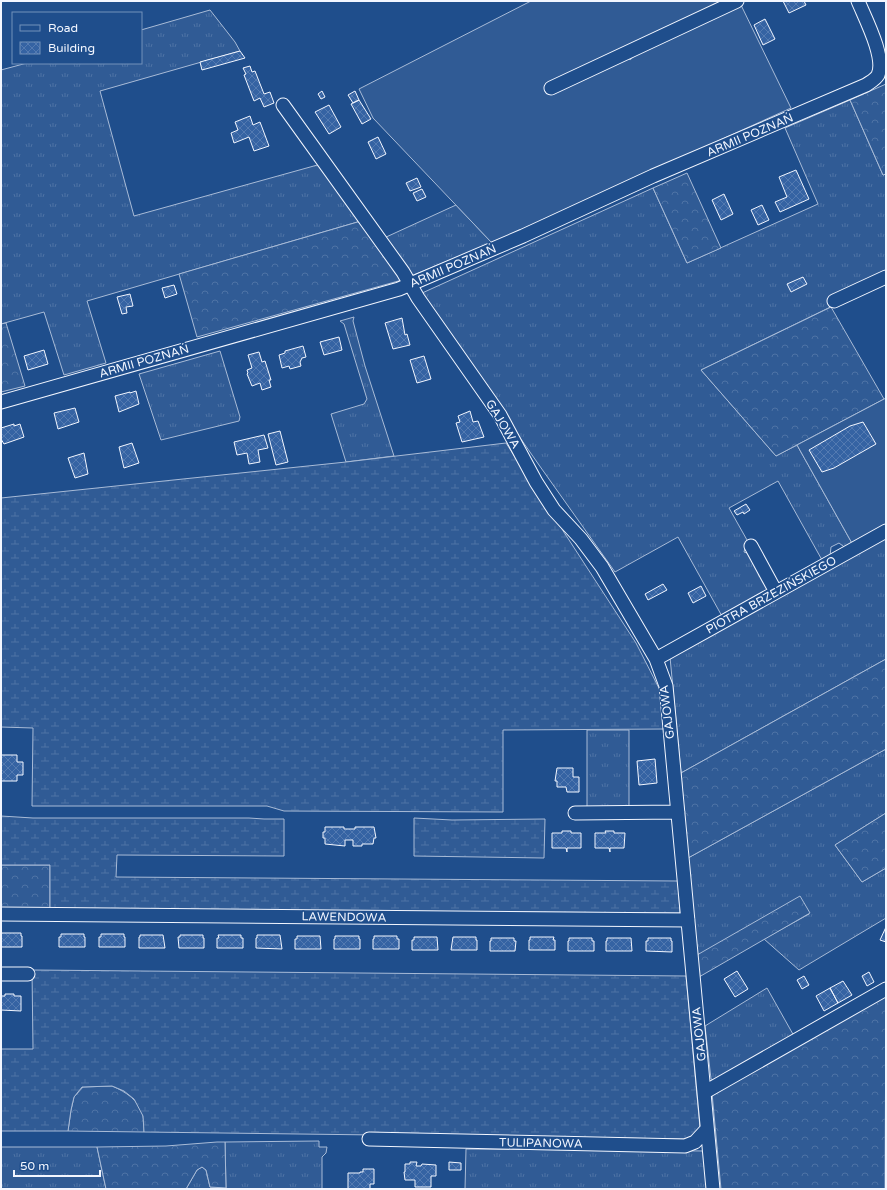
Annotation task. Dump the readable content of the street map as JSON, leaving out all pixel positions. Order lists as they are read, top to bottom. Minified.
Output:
{"streets":{"street":["ARMII POZNAŃ","GAJOWA","PIOTRA BRZEZIŃSKIEGO","LAWENDOWA","TULIPANOWA"]},"crossings":[["ARMII POZNAŃ","GAJOWA"],["GAJOWA","PIOTRA BRZEZIŃSKIEGO"],["GAJOWA","LAWENDOWA"],["GAJOWA","TULIPANOWA"]],"legend":["Road","Building"],"scale_bar":"50 m"}
